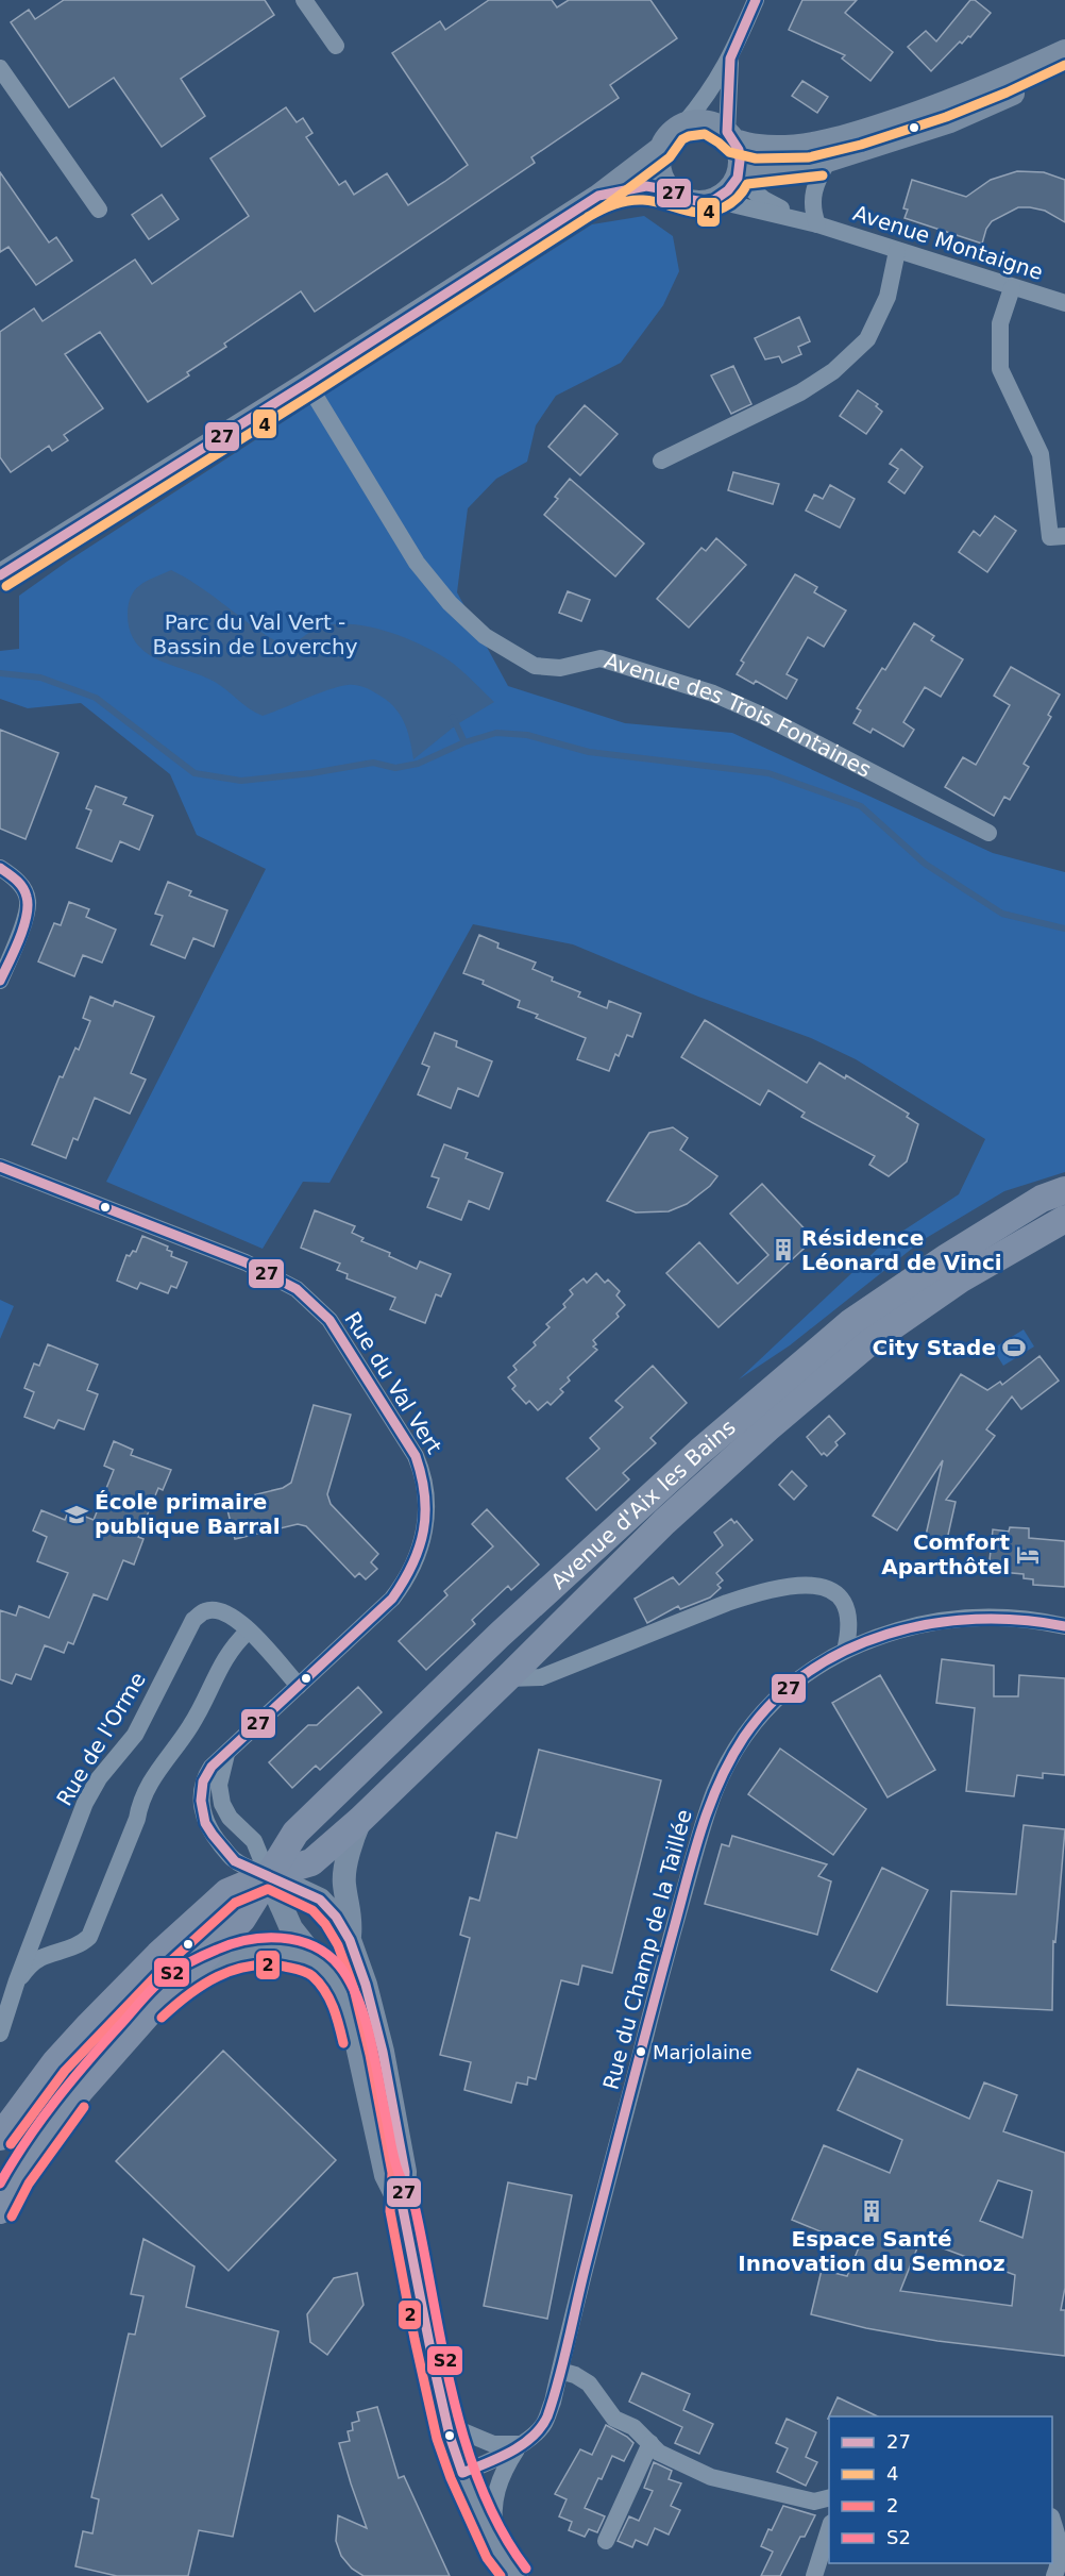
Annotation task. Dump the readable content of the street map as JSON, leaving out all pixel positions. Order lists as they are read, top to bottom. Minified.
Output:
{"streets":{"main road":["Avenue d'Aix les Bains"],"street":["Avenue Montaigne","Avenue des Trois Fontaines","Rue du Val Vert","Rue de l'Orme","Rue du Champ de la Taillée"]},"crossings":[["Rue du Val Vert","Avenue d'Aix les Bains"],["Rue du Val Vert","Rue de l'Orme"]],"parks":["Parc du Val Vert - Bassin de Loverchy"],"places":{"building":["Résidence Léonard de Vinci","Espace Santé Innovation du Semnoz"],"sports":["City Stade"],"school or university":["École primaire publique Barral"],"hotel":["Comfort Aparthôtel"],"other":["Marjolaine"]},"lines":["transit line 27","transit line 4","transit line 2","transit line S2"],"legend":["27","4","2","S2"]}
